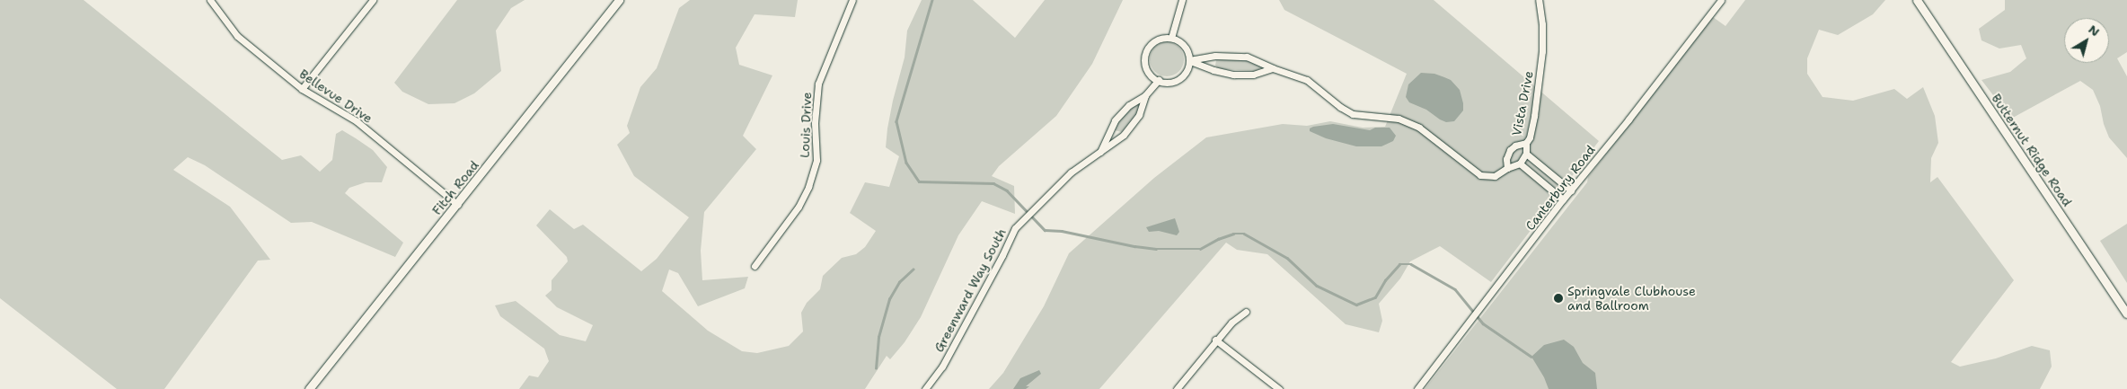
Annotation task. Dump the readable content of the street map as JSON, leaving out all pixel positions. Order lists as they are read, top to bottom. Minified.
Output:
{"streets":{"street":["Bellevue Drive","Vista Drive","Louis Drive","Butternut Ridge Road","Fitch Road","Canterbury Road","Greenward Way South"]},"crossings":[["Bellevue Drive","Fitch Road"],["Vista Drive","Canterbury Road"]],"places":["Springvale Clubhouse and Ballroom"],"north":"top right"}
